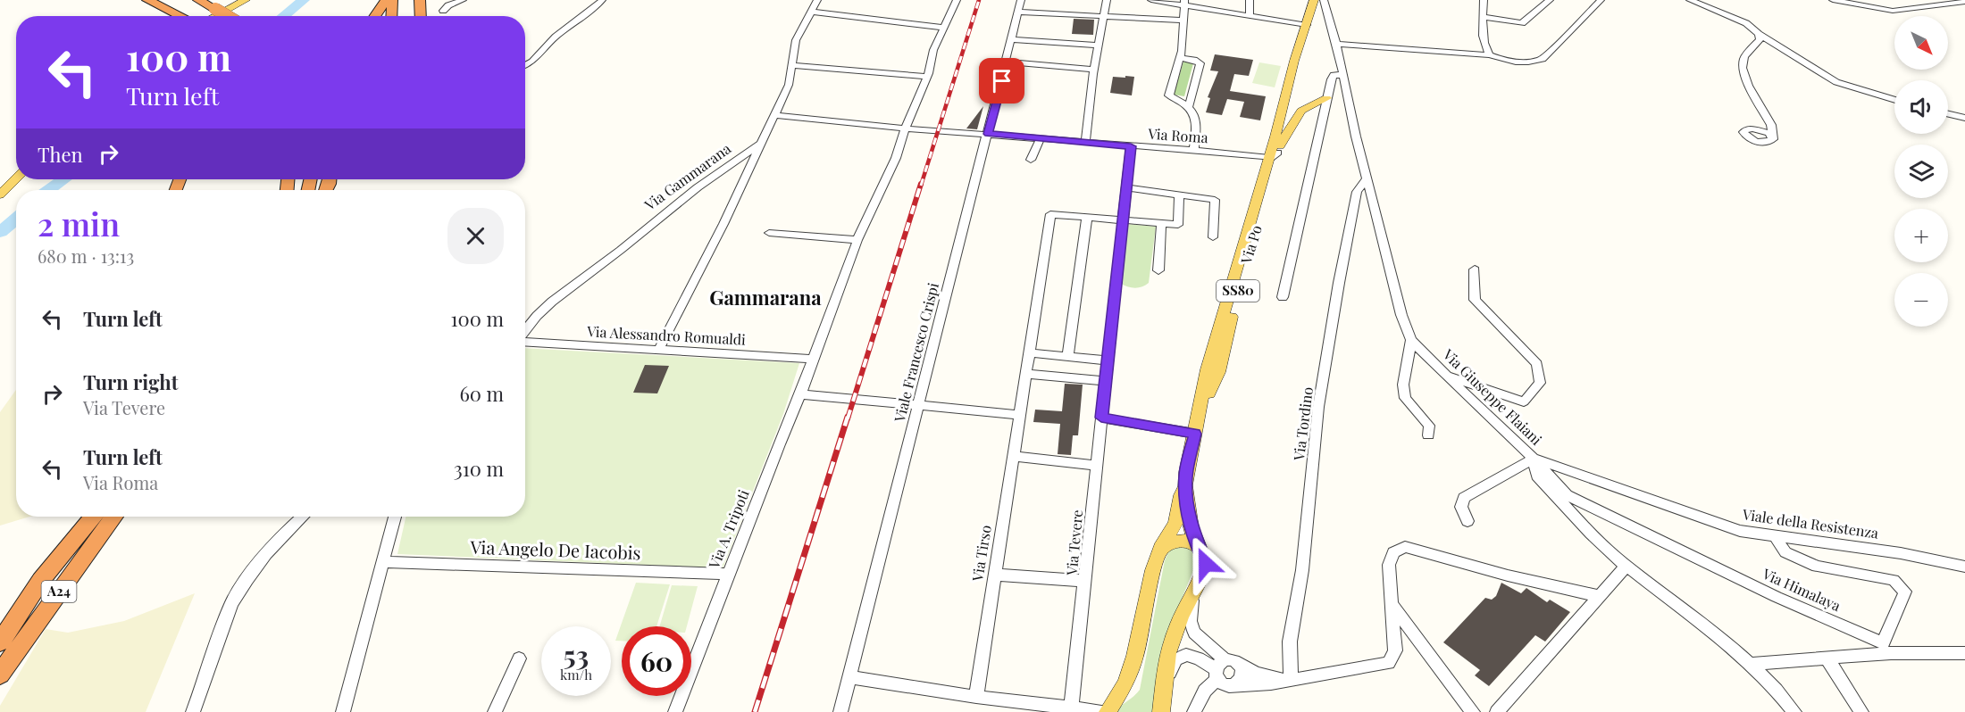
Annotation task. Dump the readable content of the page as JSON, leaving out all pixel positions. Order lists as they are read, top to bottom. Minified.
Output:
{"streets":{"highway":["A24"],"main road":["Via Po","SS80"],"street":["Via Roma","Via Gammarana","Via Alessandro Romualdi","Viale Francesco Crispi","Via Giuseppe Flaiani","Via Tordino","Viale della Resistenza","Via A. Tripoti","Via Tevere","Via Angelo De Iacobis","Via Tirso","Via Himalaya"]},"crossings":[["Via Roma","Via Gammarana"],["Via Roma","Via Po"],["Via Roma","Viale Francesco Crispi"],["Via Roma","Via A. Tripoti"],["Via Roma","Via Tevere"],["Via Po","SS80"],["Via Po","Via Giuseppe Flaiani"],["Via Alessandro Romualdi","Via A. Tripoti"],["Via Giuseppe Flaiani","Via Tordino"],["Via Giuseppe Flaiani","Viale della Resistenza"],["Via Giuseppe Flaiani","Via Himalaya"],["Viale della Resistenza","Via Himalaya"],["Via A. Tripoti","Via Angelo De Iacobis"]],"districts":["Gammarana"],"north":"bottom right","page":{"map_buttons":["+","−"],"turn":["100 m","Turn left"],"then":"Then","heading":["2 min","680 m · 13:13"],"list":[{"name":"Turn left","value":"100 m"},{"name":"Turn right","note":"Via Tevere","value":"60 m"},{"name":"Turn left","note":"Via Roma","value":"310 m"}],"speed":"53 km/h","limit":"60"}}
